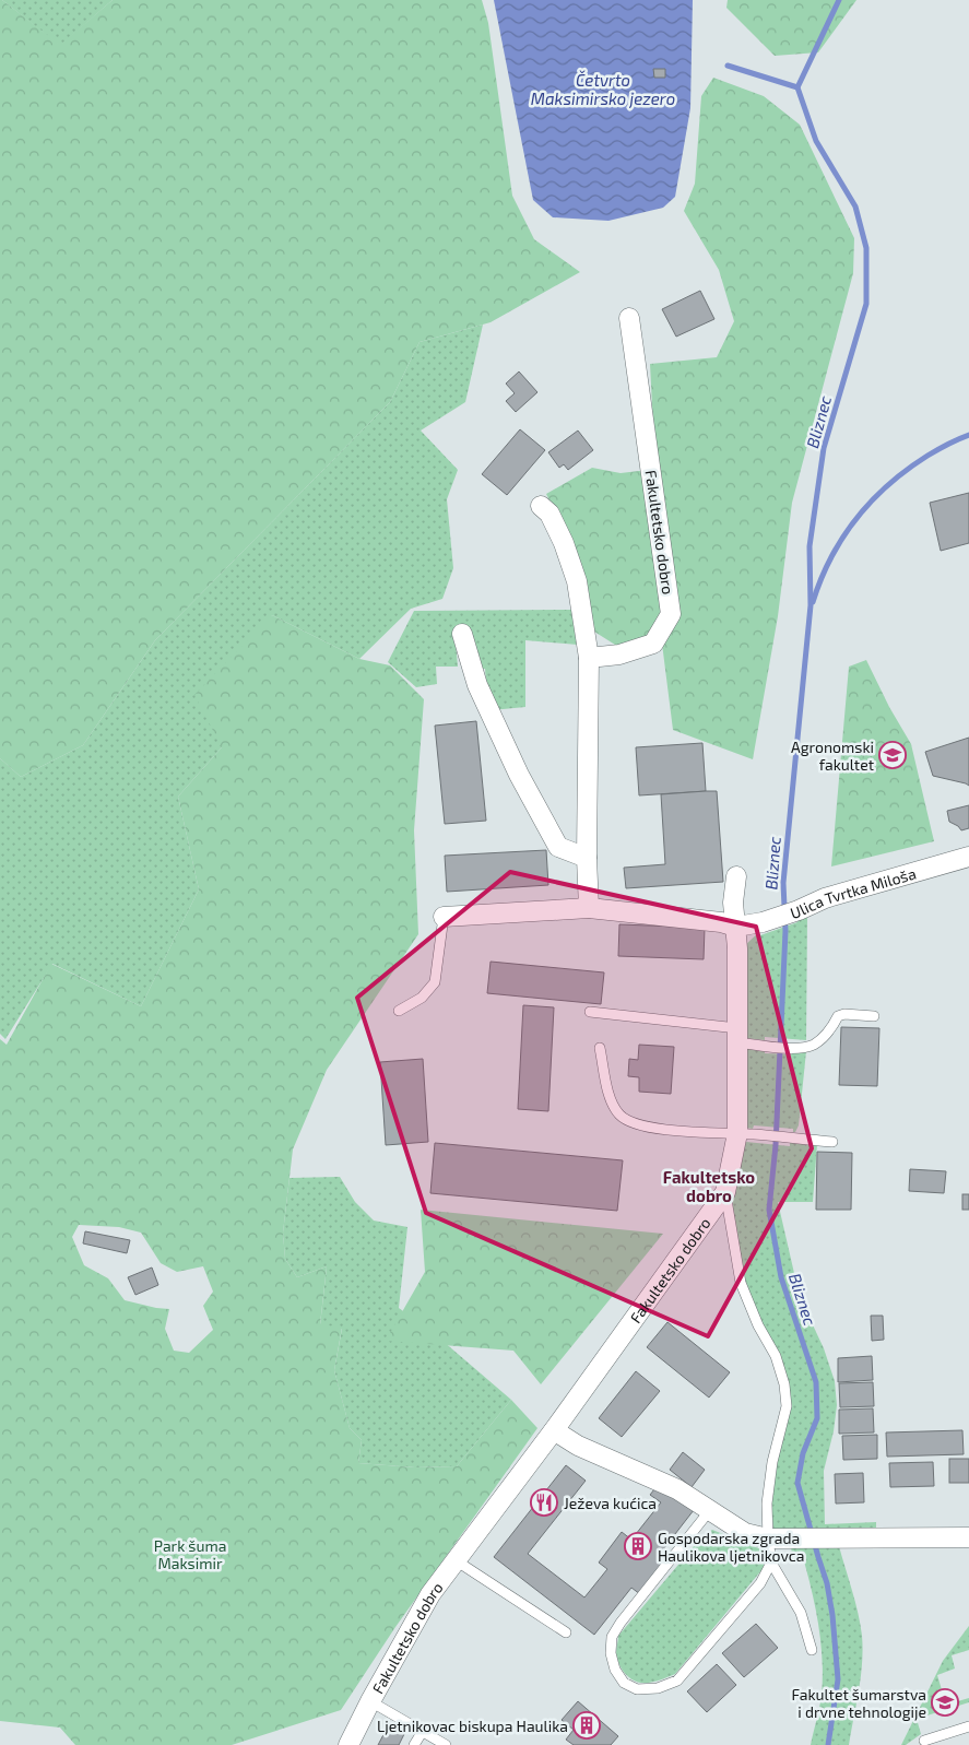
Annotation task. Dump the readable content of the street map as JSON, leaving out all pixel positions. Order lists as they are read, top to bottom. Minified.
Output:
{"streets":{"street":["Fakultetsko dobro","Ulica Tvrtka Miloša"]},"crossings":[["Fakultetsko dobro","Ulica Tvrtka Miloša"]],"districts":["Fakultetsko dobro"],"water":["Četvrto Maksimirsko jezero","Bliznec"],"parks":["Park šuma Maksimir"],"places":{"school or university":["Agronomski fakultet","Fakultet šumarstva i drvne tehnologije"],"restaurant":["Ježeva kućica"],"building":["Gospodarska zgrada Haulikova ljetnikovca","Ljetnikovac biskupa Haulika"]}}
